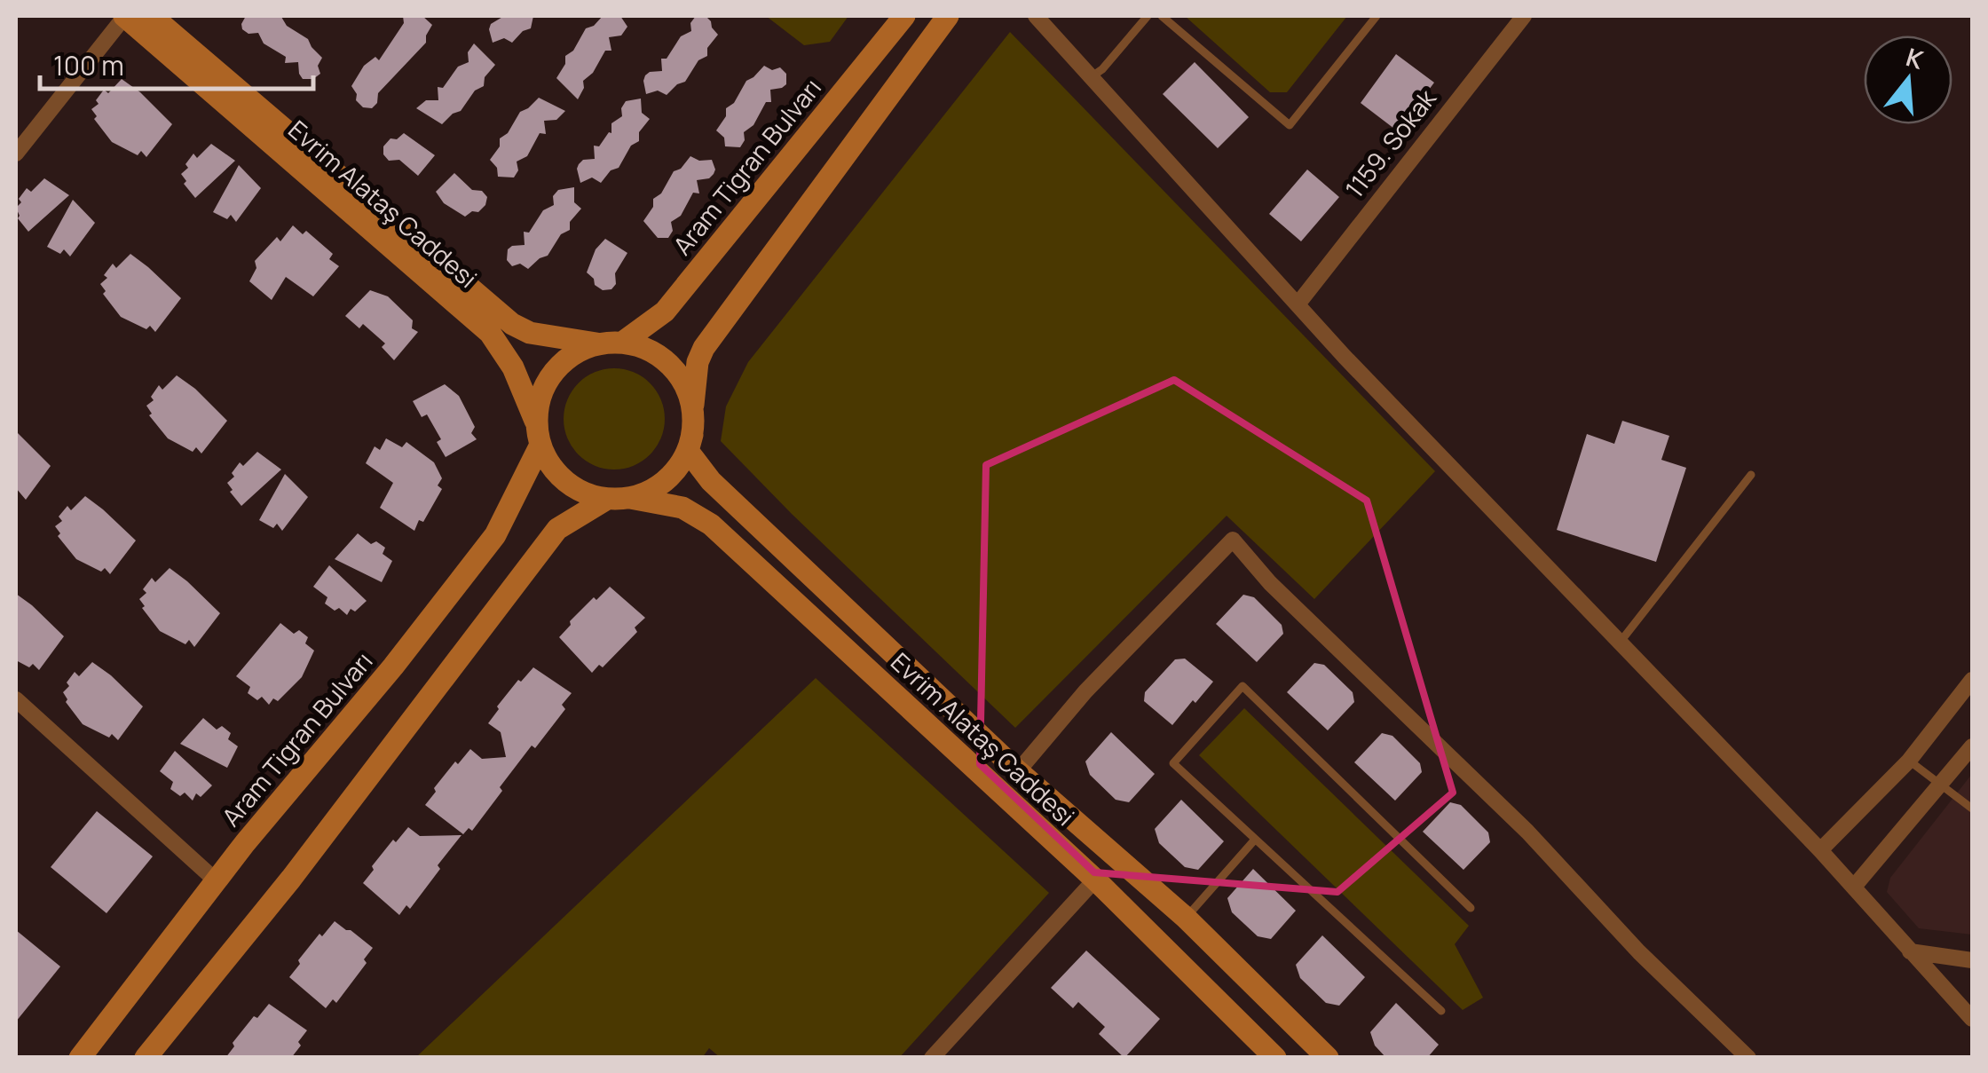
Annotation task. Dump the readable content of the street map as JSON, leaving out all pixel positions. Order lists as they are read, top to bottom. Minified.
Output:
{"streets":{"main road":["Aram Tigran Bulvarı","Evrim Alataş Caddesi"],"street":["1159. Sokak"]},"crossings":[["Aram Tigran Bulvarı","Evrim Alataş Caddesi"]],"scale_bar":"100 m","north":"top"}
